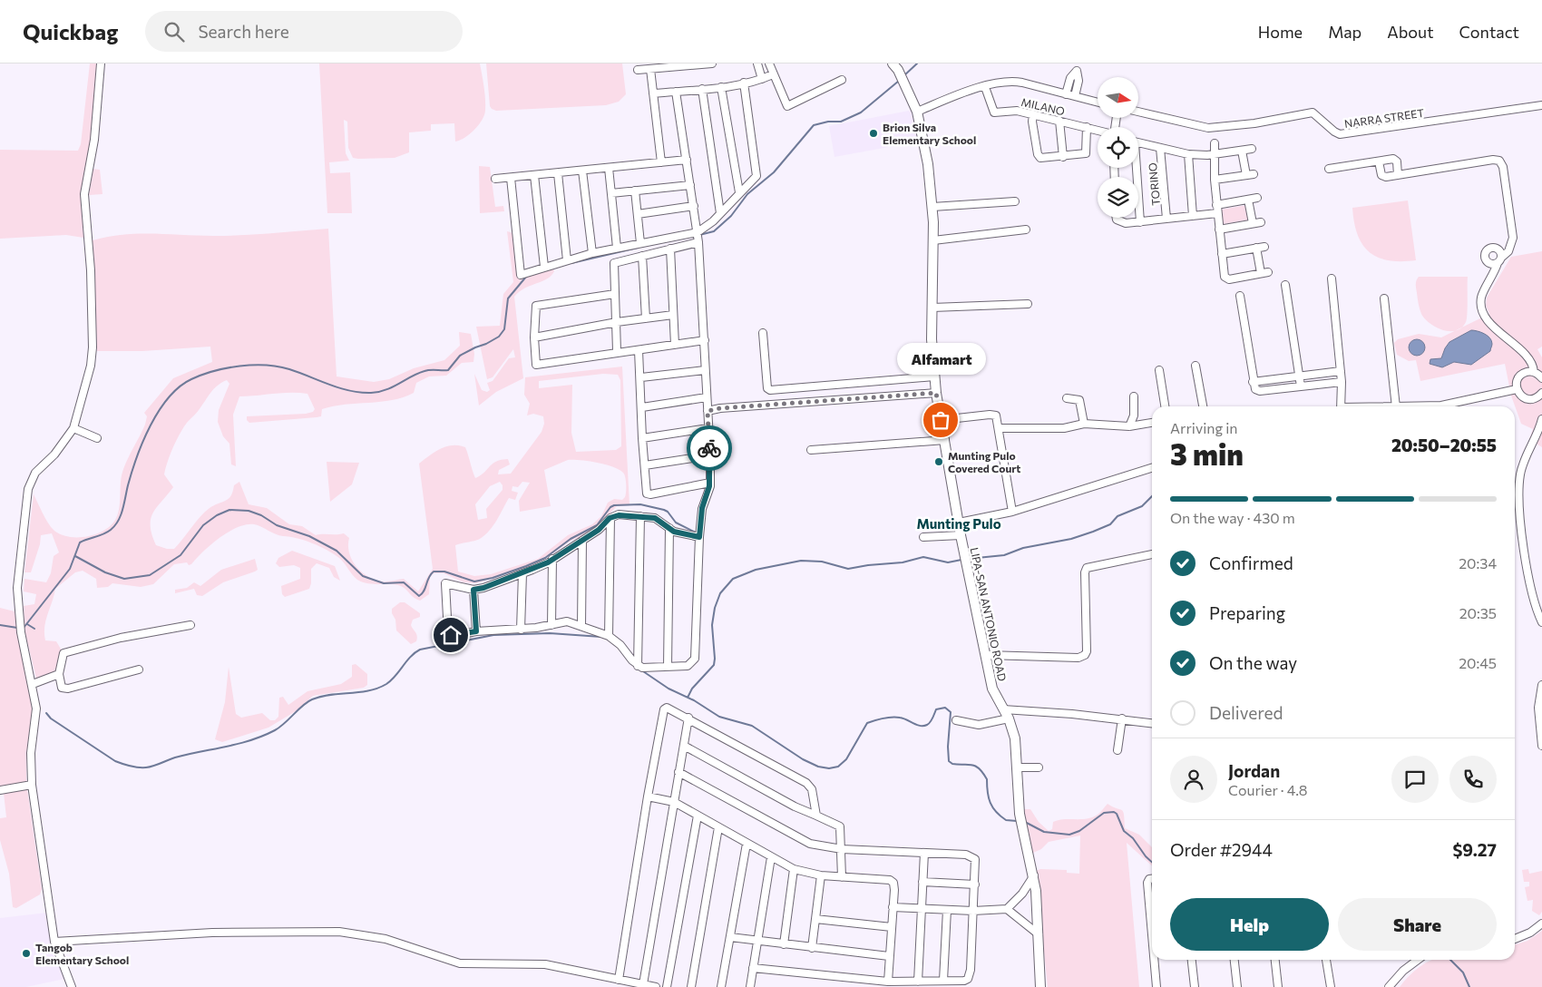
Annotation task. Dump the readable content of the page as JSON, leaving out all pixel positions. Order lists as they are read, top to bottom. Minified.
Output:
{"streets":{"main road":["LIPA-SAN ANTONIO ROAD"],"street":["MILANO","NARRA STREET","TORINO"]},"districts":["Munting Pulo"],"places":["Brion Silva Elementary School","Alfamart","Munting Pulo Covered Court","Tangob Elementary School"],"north":"right","page":{"header":"Quickbag","search":"Search here","nav":["Home","Map","About","Contact"],"bubble":"Alfamart","heading":["3 min","Arriving in","20:50–20:55"],"panel":["Jordan","Courier · 4.8","Order #2944","$9.27"],"bar":"On the way · 430 m","list":[["Confirmed","20:34"],["Preparing","20:35"],["On the way","20:45"],"Delivered"],"buttons":["Help","Share"]}}
